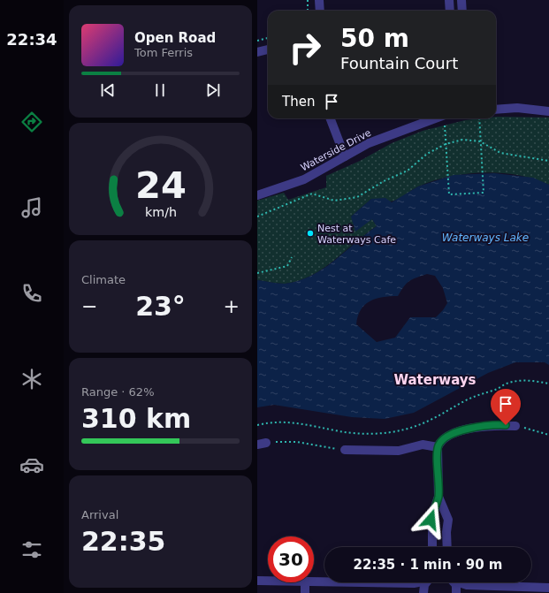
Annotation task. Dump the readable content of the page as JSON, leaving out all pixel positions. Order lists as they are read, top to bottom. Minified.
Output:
{"streets":{"street":["Waterside Drive"]},"districts":["Waterways"],"water":["Waterways Lake"],"places":["Nest at Waterways Cafe"],"page":{"tabs":"22:34","turn":["50 m","Fountain Court"],"song":["Open Road","Tom Ferris"],"then":"Then","tile":["Climate",["Range · 62%","310 km"],["Arrival","22:35"]],"heat":["−","23°","+"],"limit":"30","trip":"22:35 · 1 min · 90 m","gauge":["24","km/h"]}}
